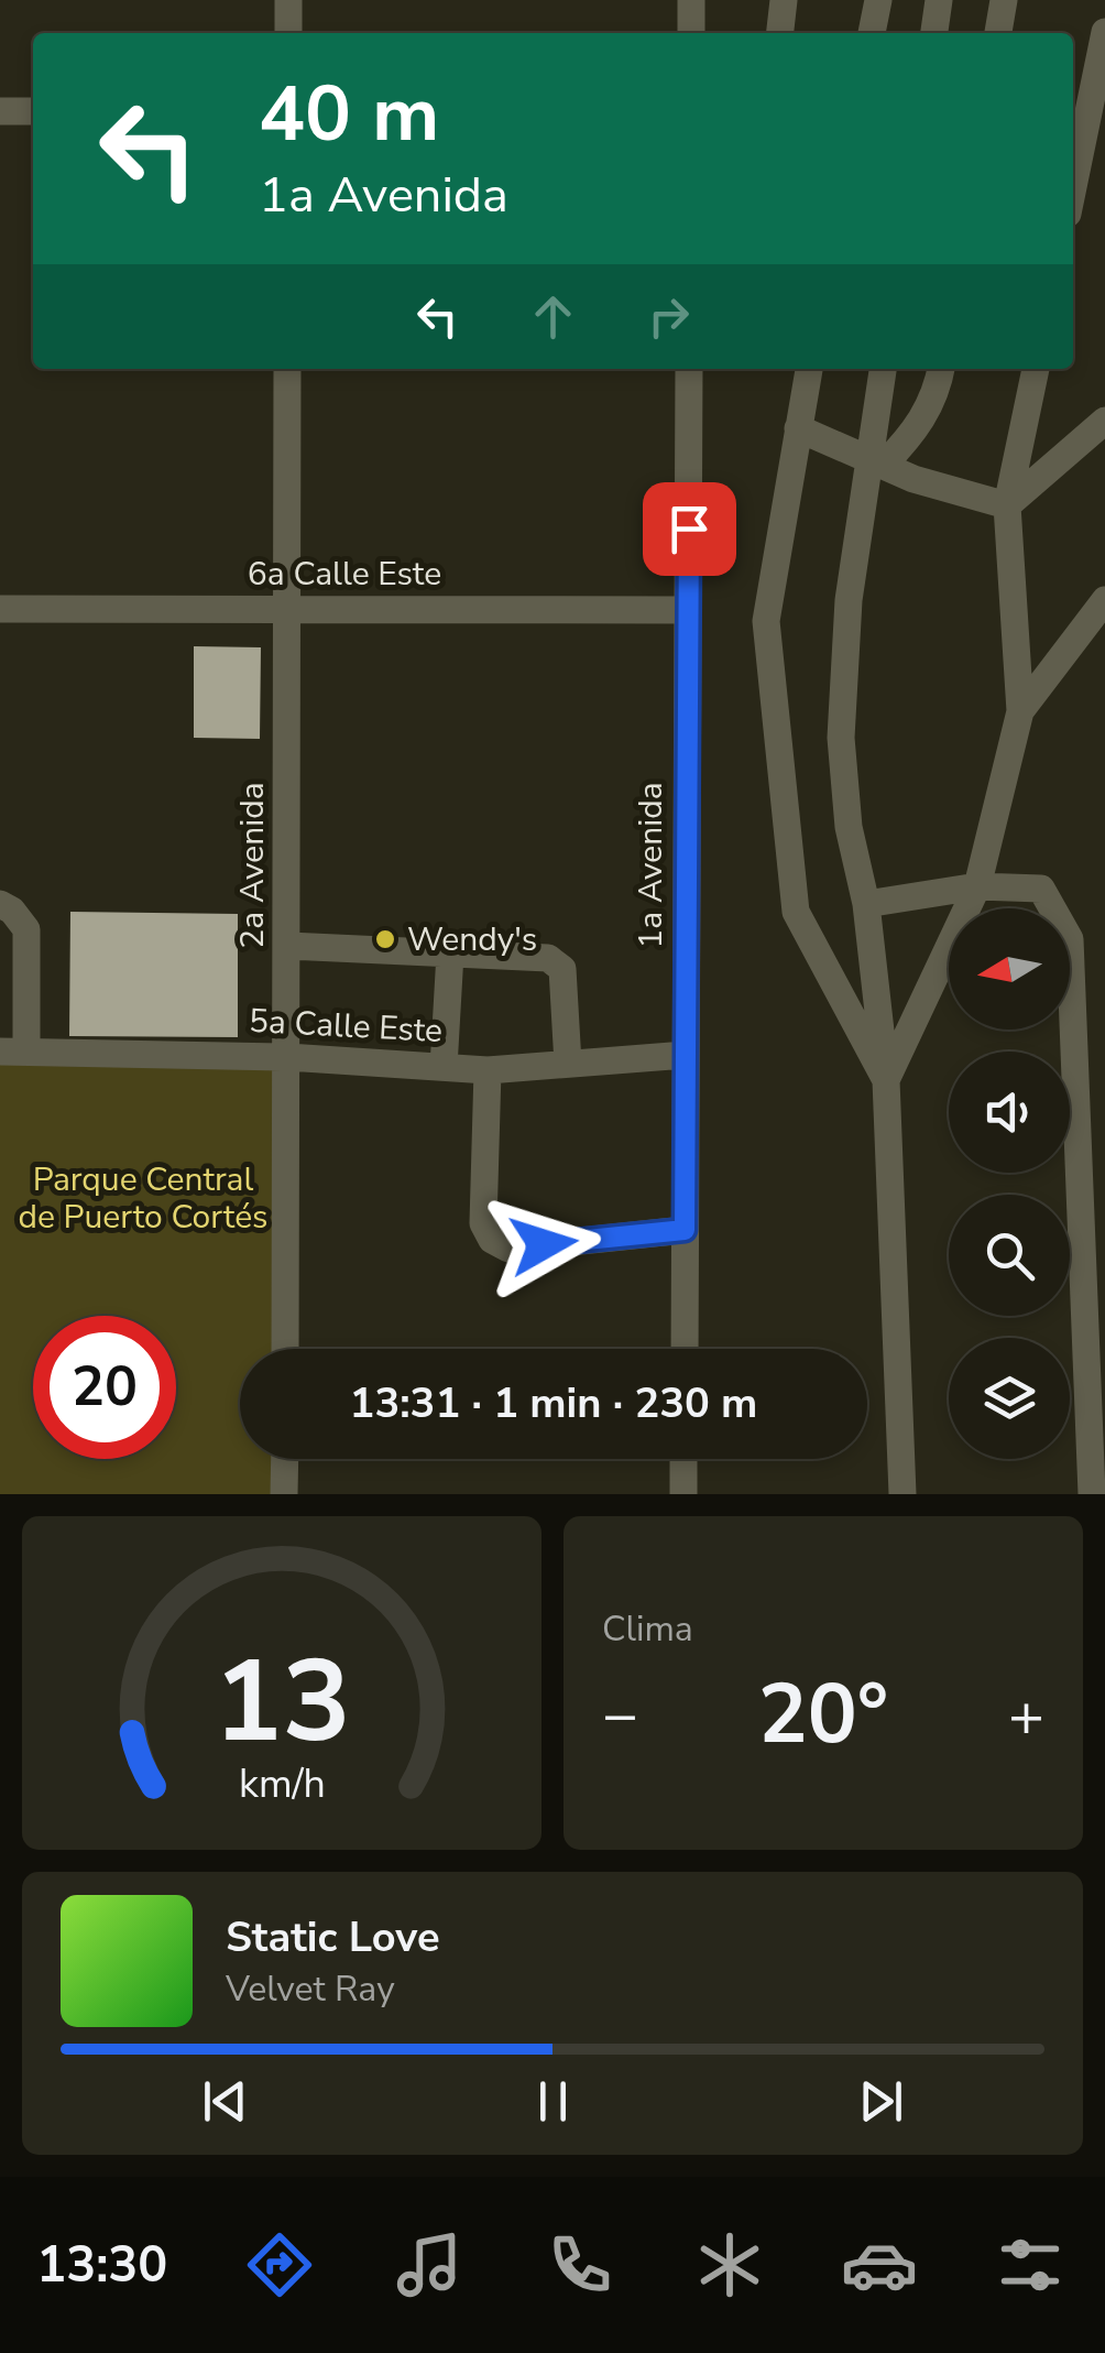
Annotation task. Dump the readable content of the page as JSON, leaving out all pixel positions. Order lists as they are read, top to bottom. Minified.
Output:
{"streets":{"street":["6a Calle Este","2a Avenida","1a Avenida","5a Calle Este"]},"crossings":[["6a Calle Este","2a Avenida"],["6a Calle Este","1a Avenida"],["2a Avenida","5a Calle Este"],["1a Avenida","5a Calle Este"]],"parks":["Parque Central de Puerto Cortés"],"places":["Wendy's"],"north":"left","page":{"turn":["40 m","1a Avenida"],"limit":"20","trip":"13:31 · 1 min · 230 m","tile":"Clima","heat":["−","20°","+"],"song":["Static Love","Velvet Ray"],"tabs":"13:30","gauge":["13","km/h"]}}
